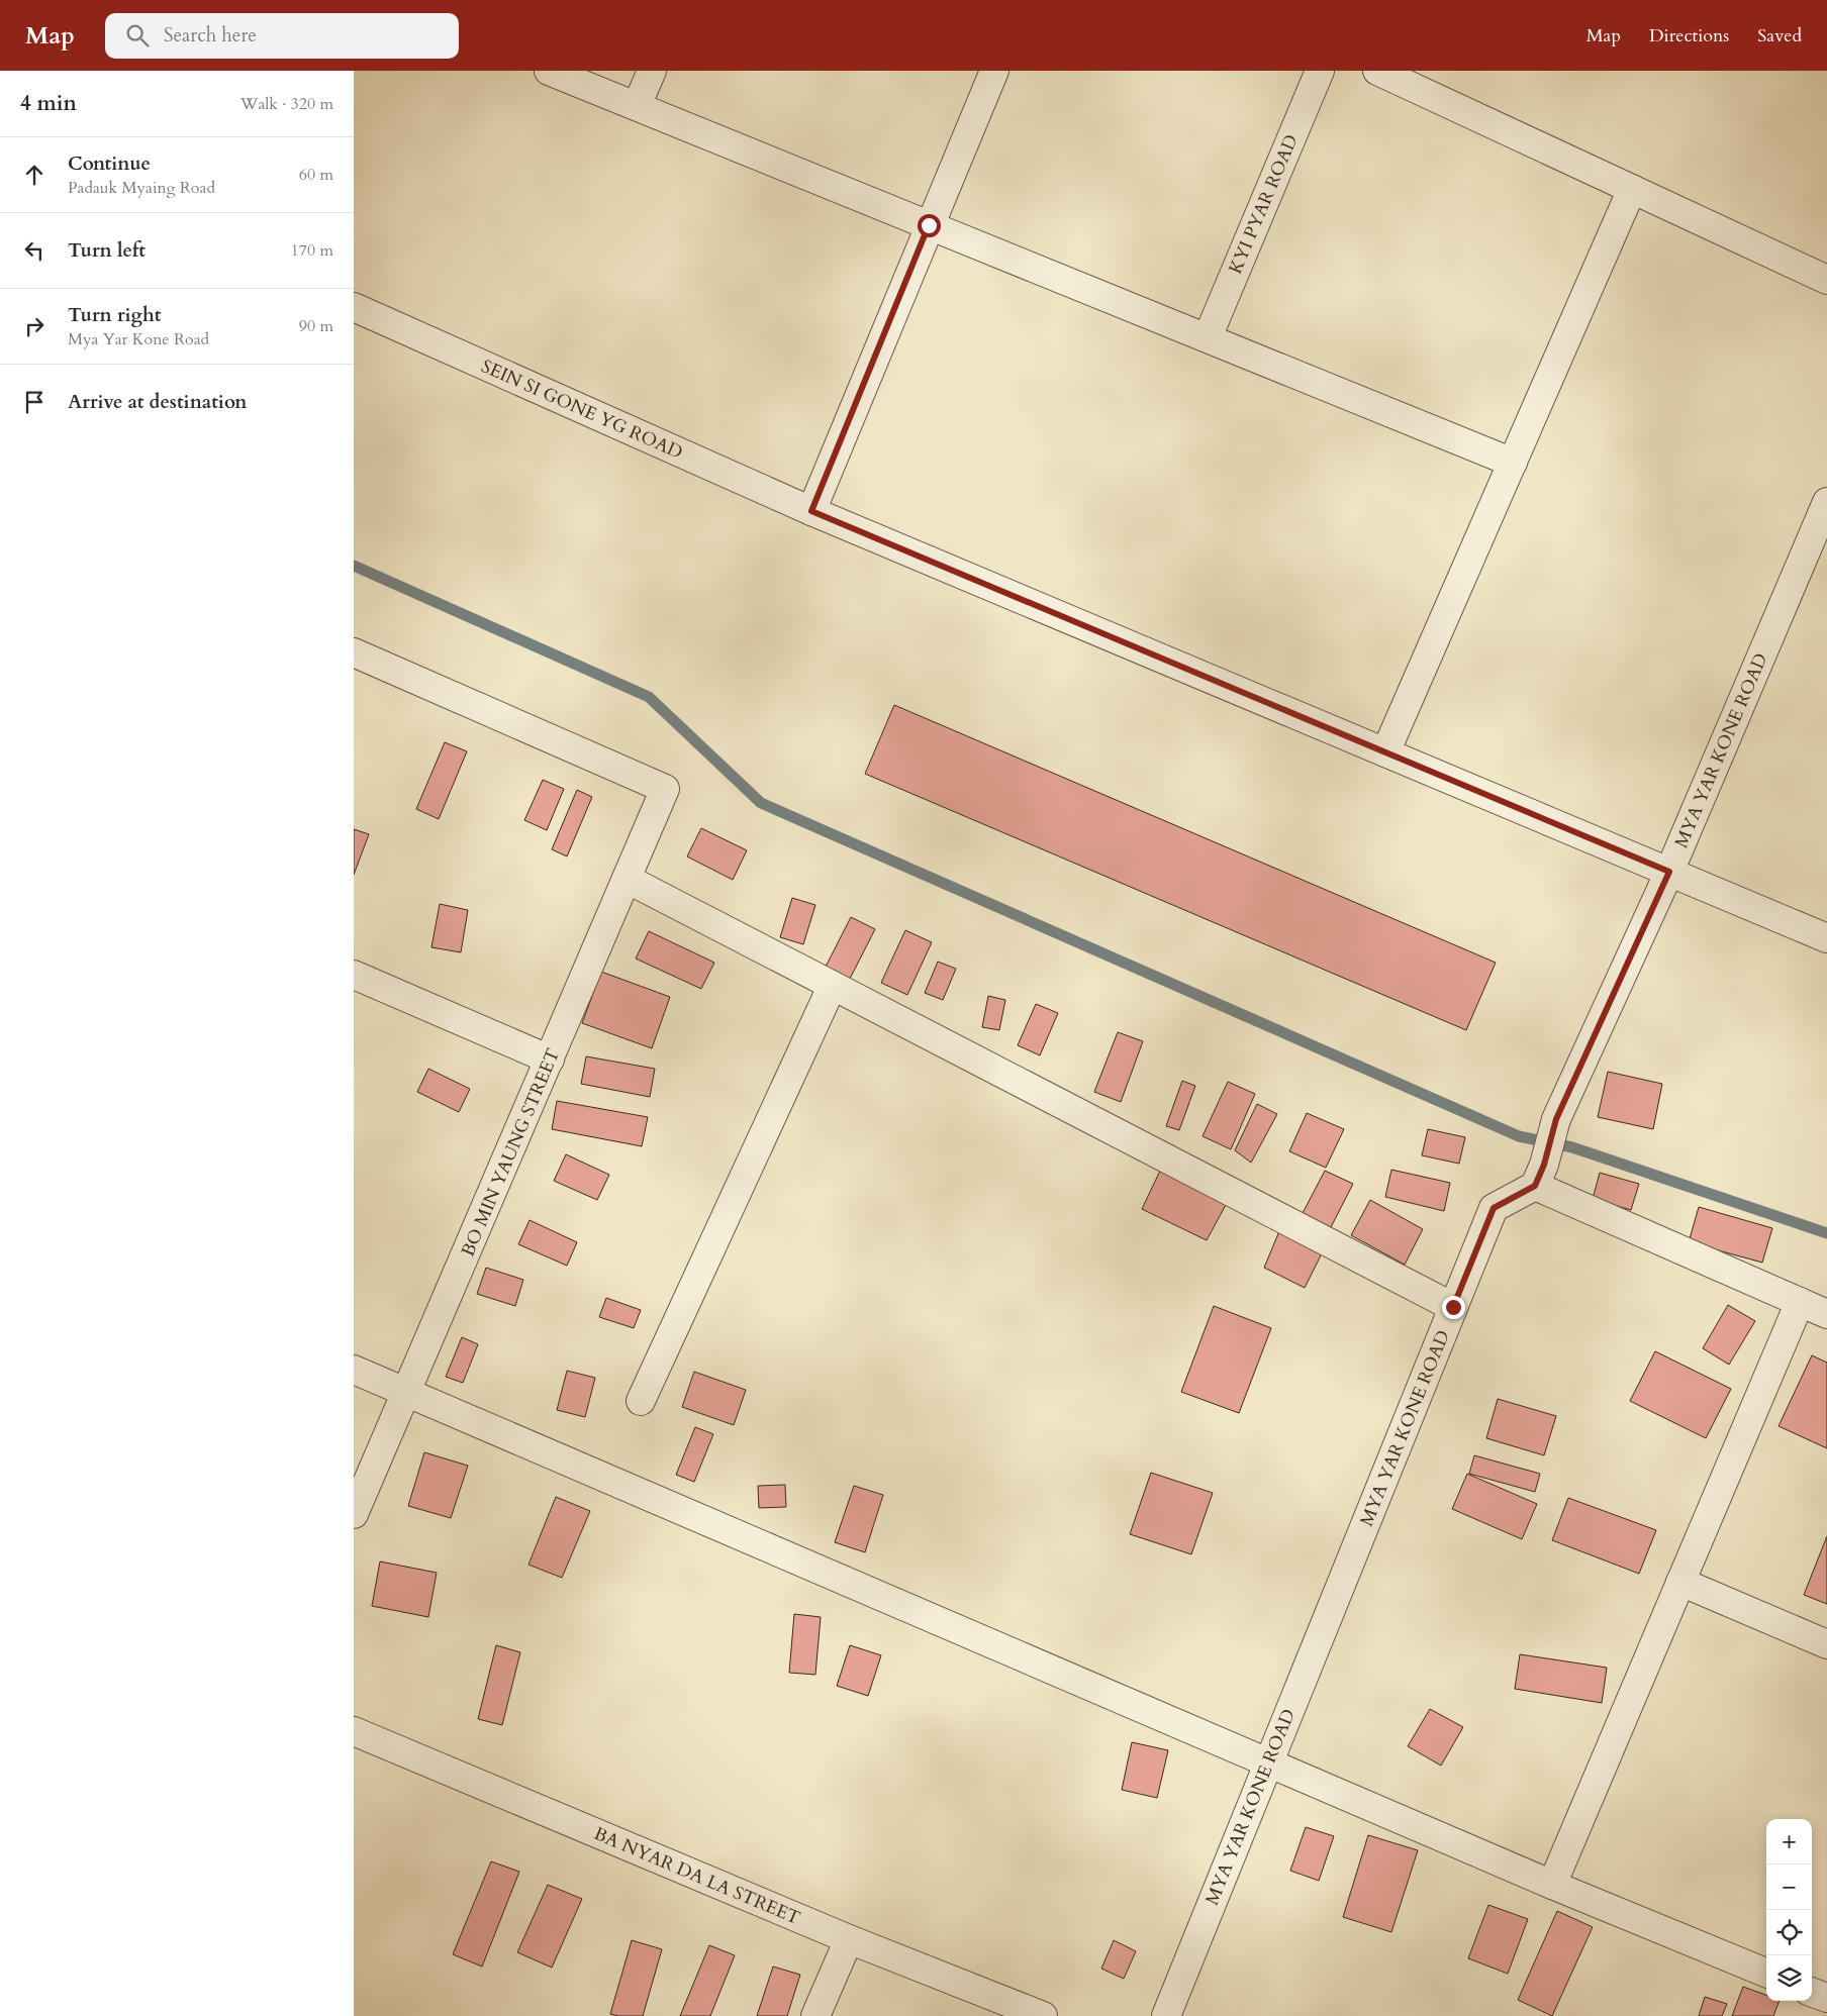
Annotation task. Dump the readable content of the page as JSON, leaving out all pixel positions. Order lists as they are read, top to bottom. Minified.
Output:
{"streets":{"street":["KYI PYAR ROAD","SEIN SI GONE YG ROAD","MYA YAR KONE ROAD","BO MIN YAUNG STREET","BA NYAR DA LA STREET"]},"crossings":[["SEIN SI GONE YG ROAD","MYA YAR KONE ROAD"]],"page":{"header":"Map","search":"Search here","nav":["Map","Directions","Saved"],"heading":["4 min","Walk · 320 m"],"list":[["Continue","Padauk Myaing Road","60 m"],["Turn left","170 m"],["Turn right","Mya Yar Kone Road","90 m"],"Arrive at destination"],"map_buttons":["+","−"]}}
